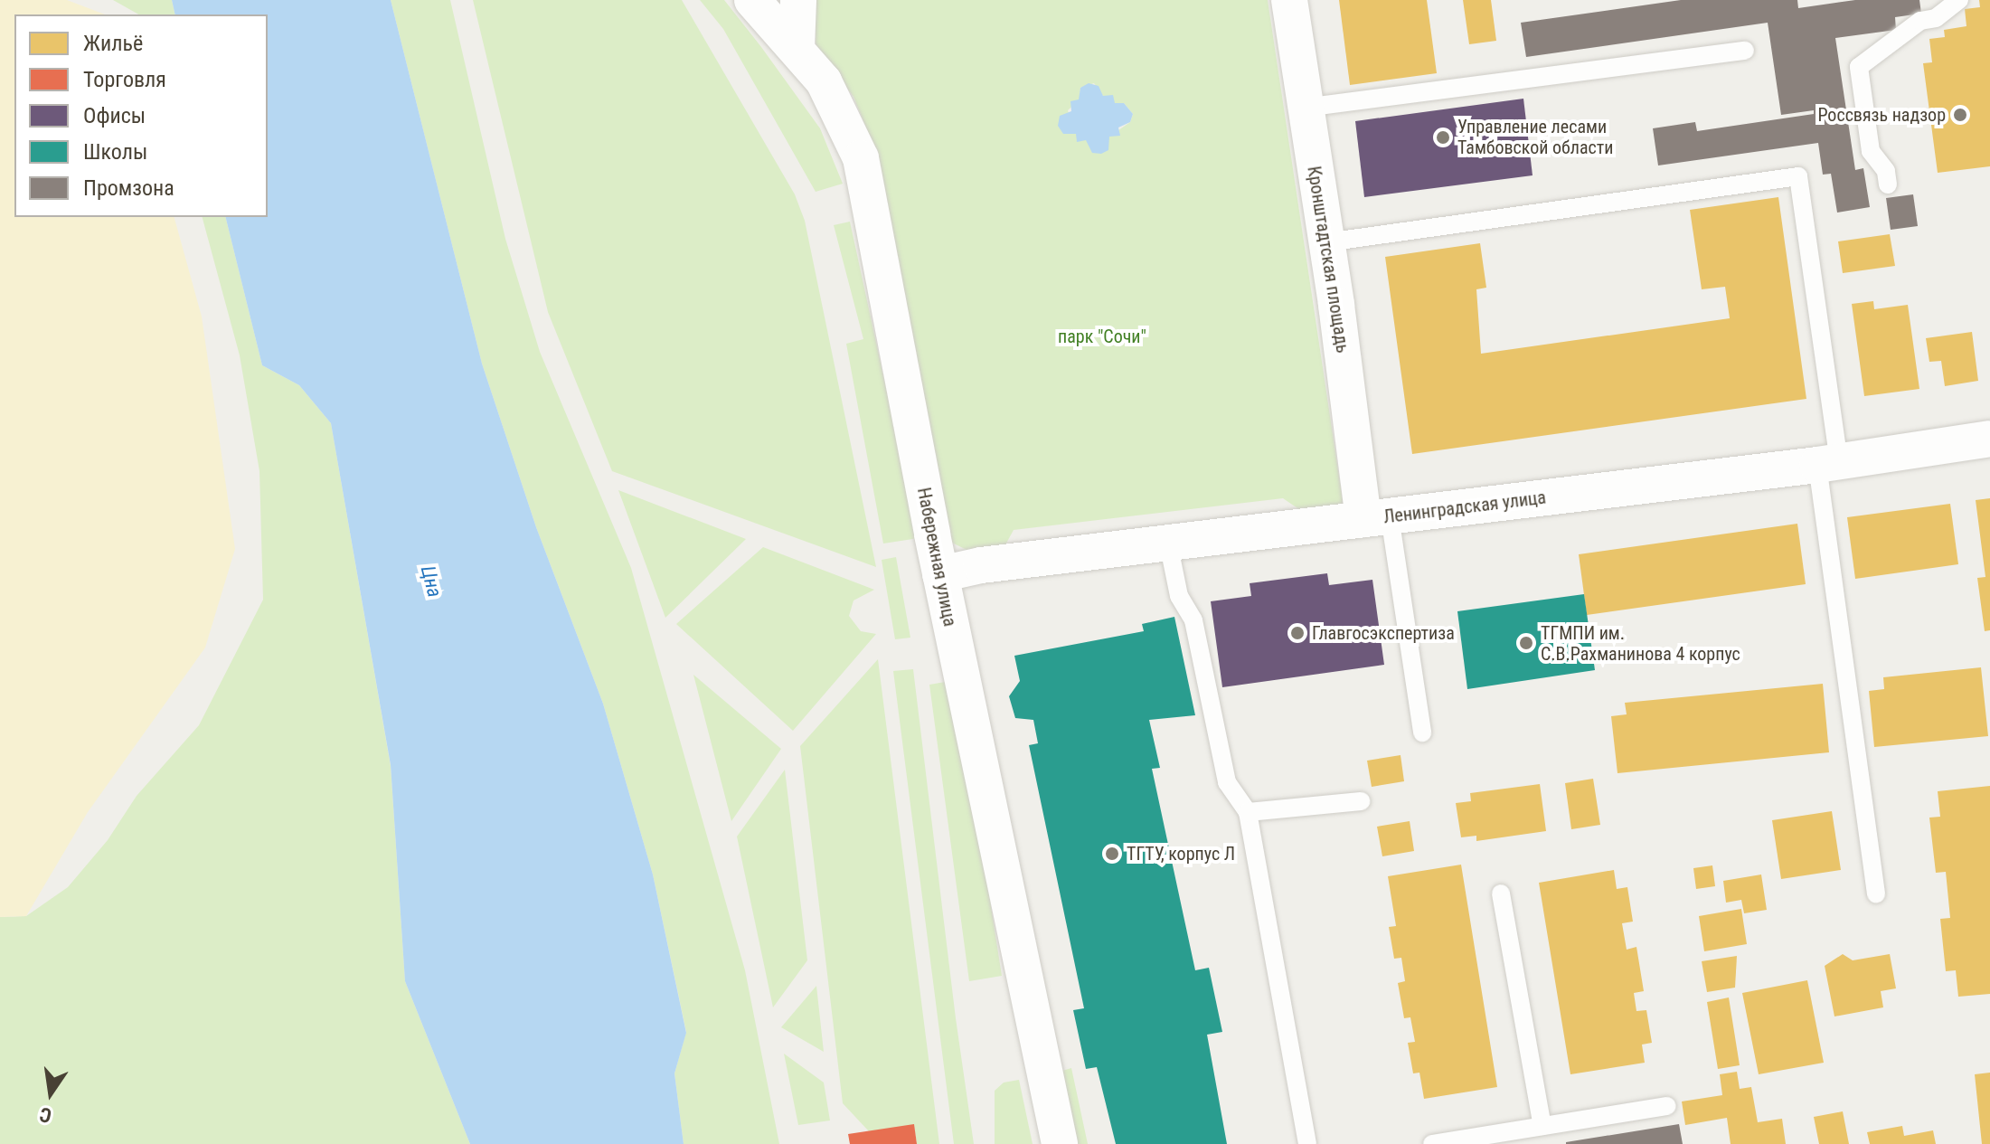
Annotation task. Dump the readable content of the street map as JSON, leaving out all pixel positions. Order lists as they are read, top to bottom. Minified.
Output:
{"streets":{"street":["Кронштадтская площадь","Ленинградская улица","Набережная улица"]},"crossings":[["Кронштадтская площадь","Ленинградская улица"],["Ленинградская улица","Набережная улица"]],"water":["Цна"],"parks":["парк \"Сочи\""],"places":["Россвязь надзор","Управление лесами Тамбовской области","Главгосэкспертиза","ТГМПИ им. С.В.Рахманинова 4 корпус","ТГТУ, корпус Л"],"legend":["Жильё","Торговля","Офисы","Школы","Промзона"],"north":"bottom"}
